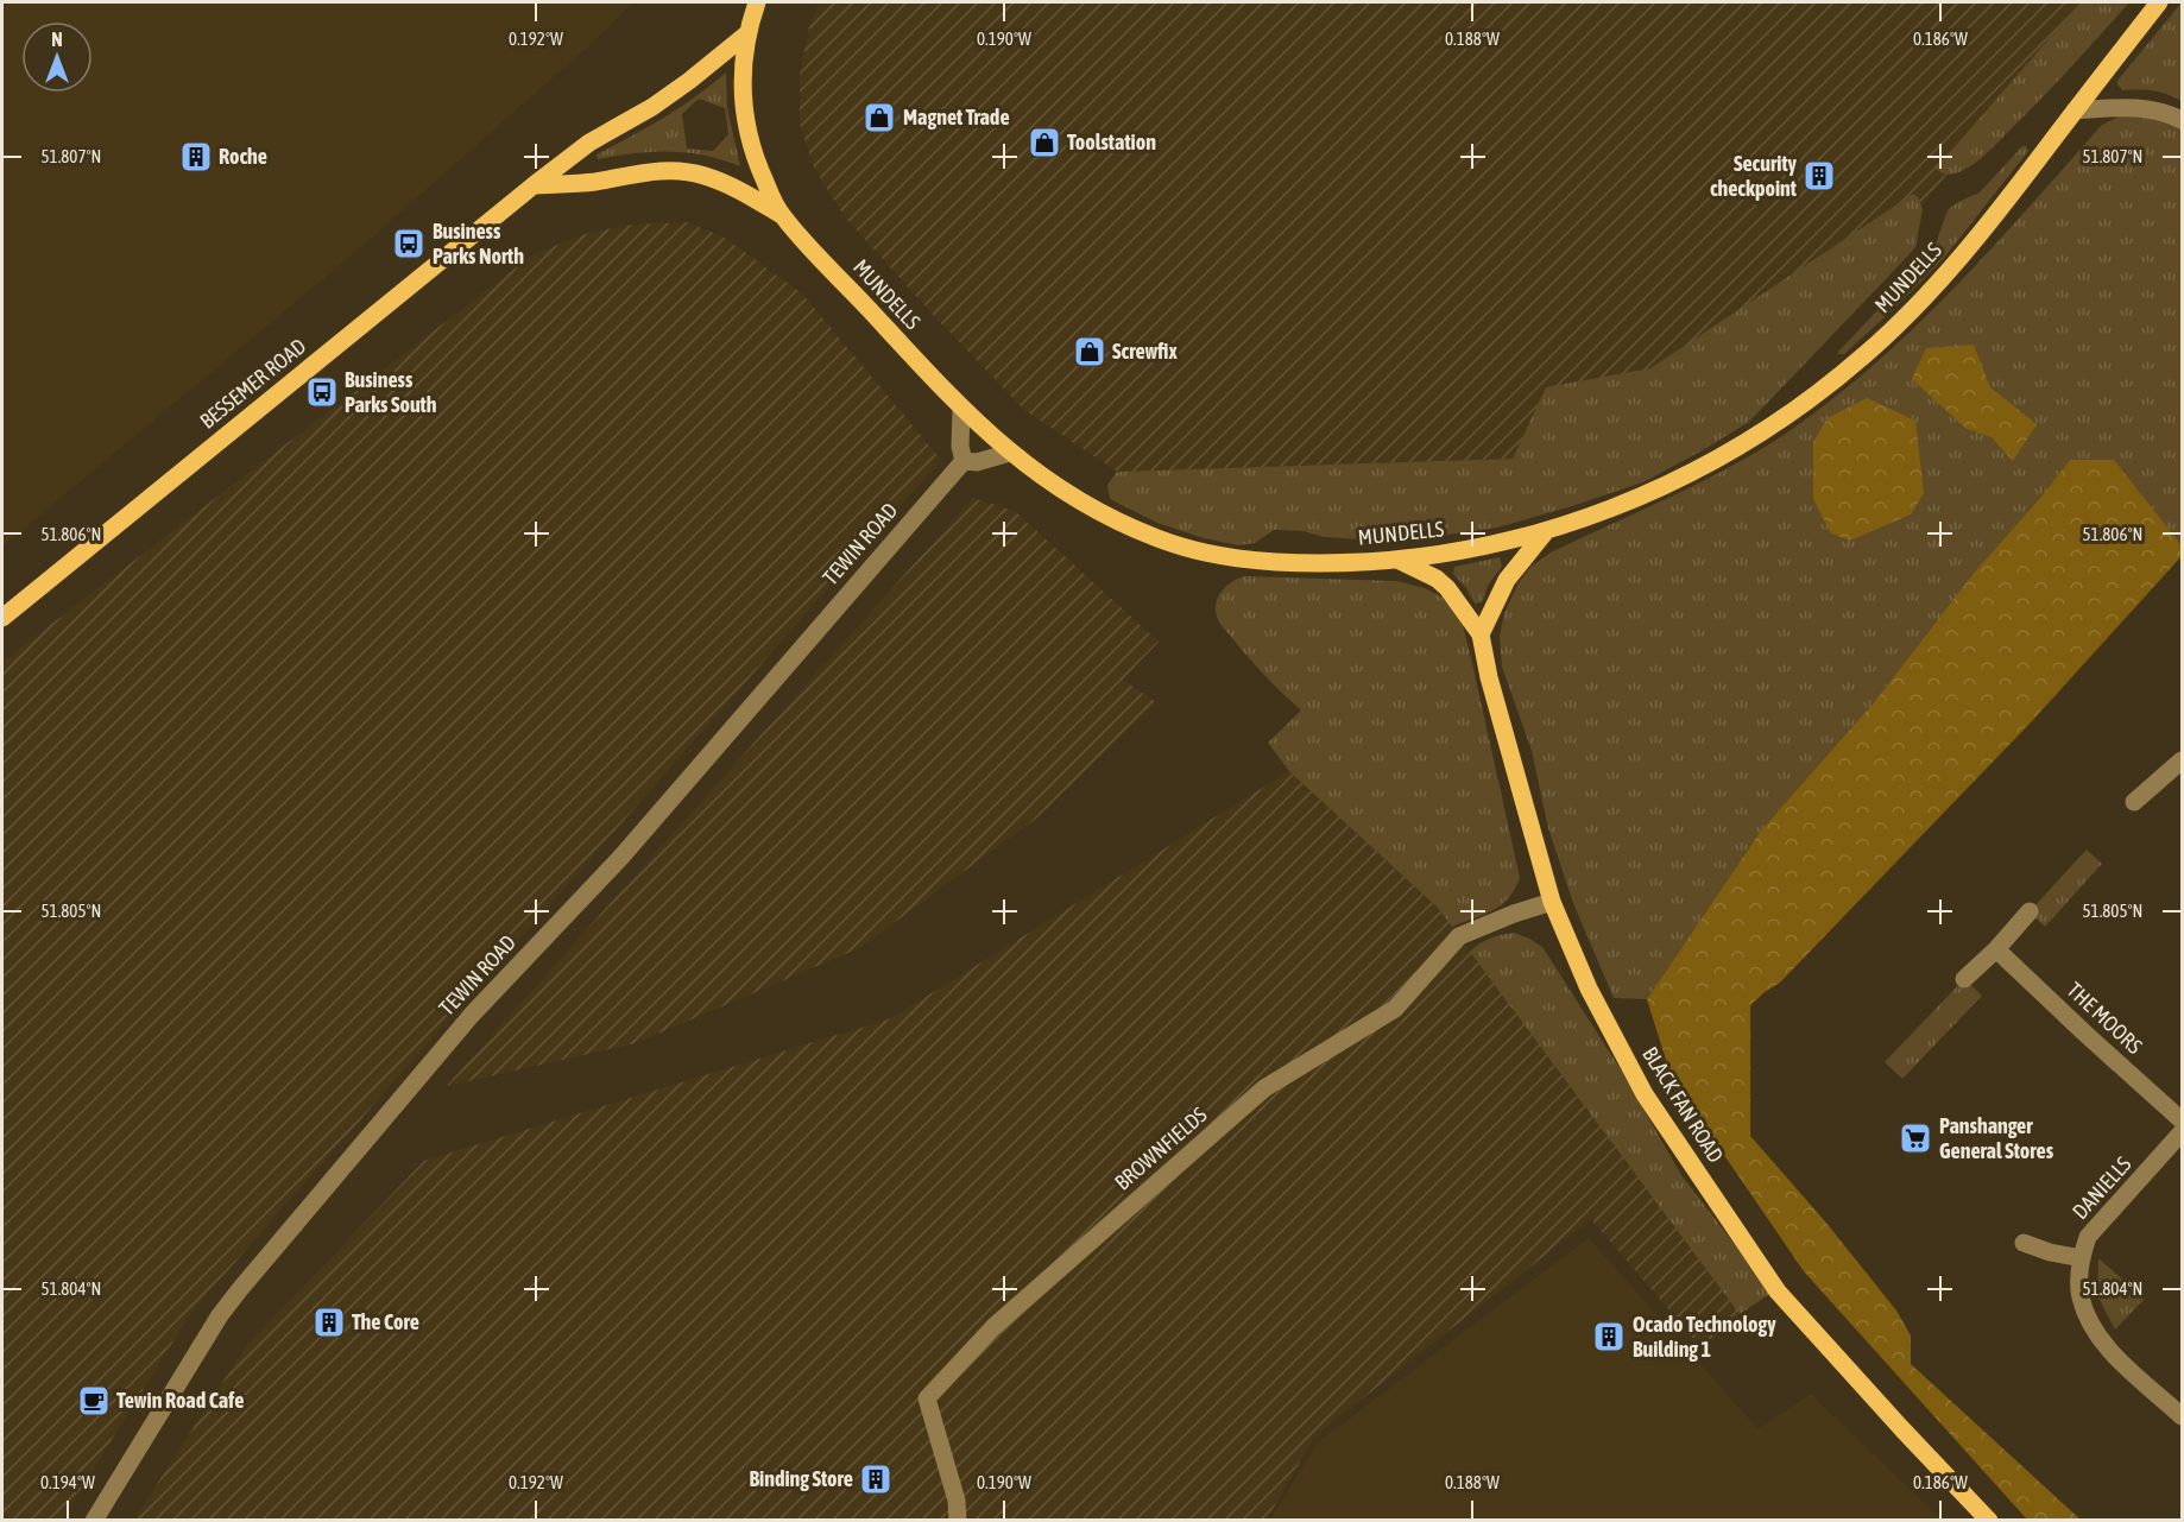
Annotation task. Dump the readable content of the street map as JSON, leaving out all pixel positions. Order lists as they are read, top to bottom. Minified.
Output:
{"streets":{"main road":["MUNDELLS","BESSEMER ROAD","BLACK FAN ROAD"],"street":["TEWIN ROAD","THE MOORS","BROWNFIELDS","DANIELLS"]},"crossings":[["MUNDELLS","BESSEMER ROAD"],["MUNDELLS","BLACK FAN ROAD"],["BLACK FAN ROAD","BROWNFIELDS"]],"places":{"shop":["Magnet Trade","Toolstation","Screwfix"],"building":["Roche","Security checkpoint","The Core","Ocado Technology Building 1","Binding Store"],"bus stop":["Business Parks North","Business Parks South"],"supermarket":["Panshanger General Stores"],"cafe":["Tewin Road Cafe"]},"north":"top","coordinates":["0.192°W","0.190°W","0.188°W","0.186°W","51.807°N","51.806°N","51.805°N","51.804°N","0.194°W"]}
